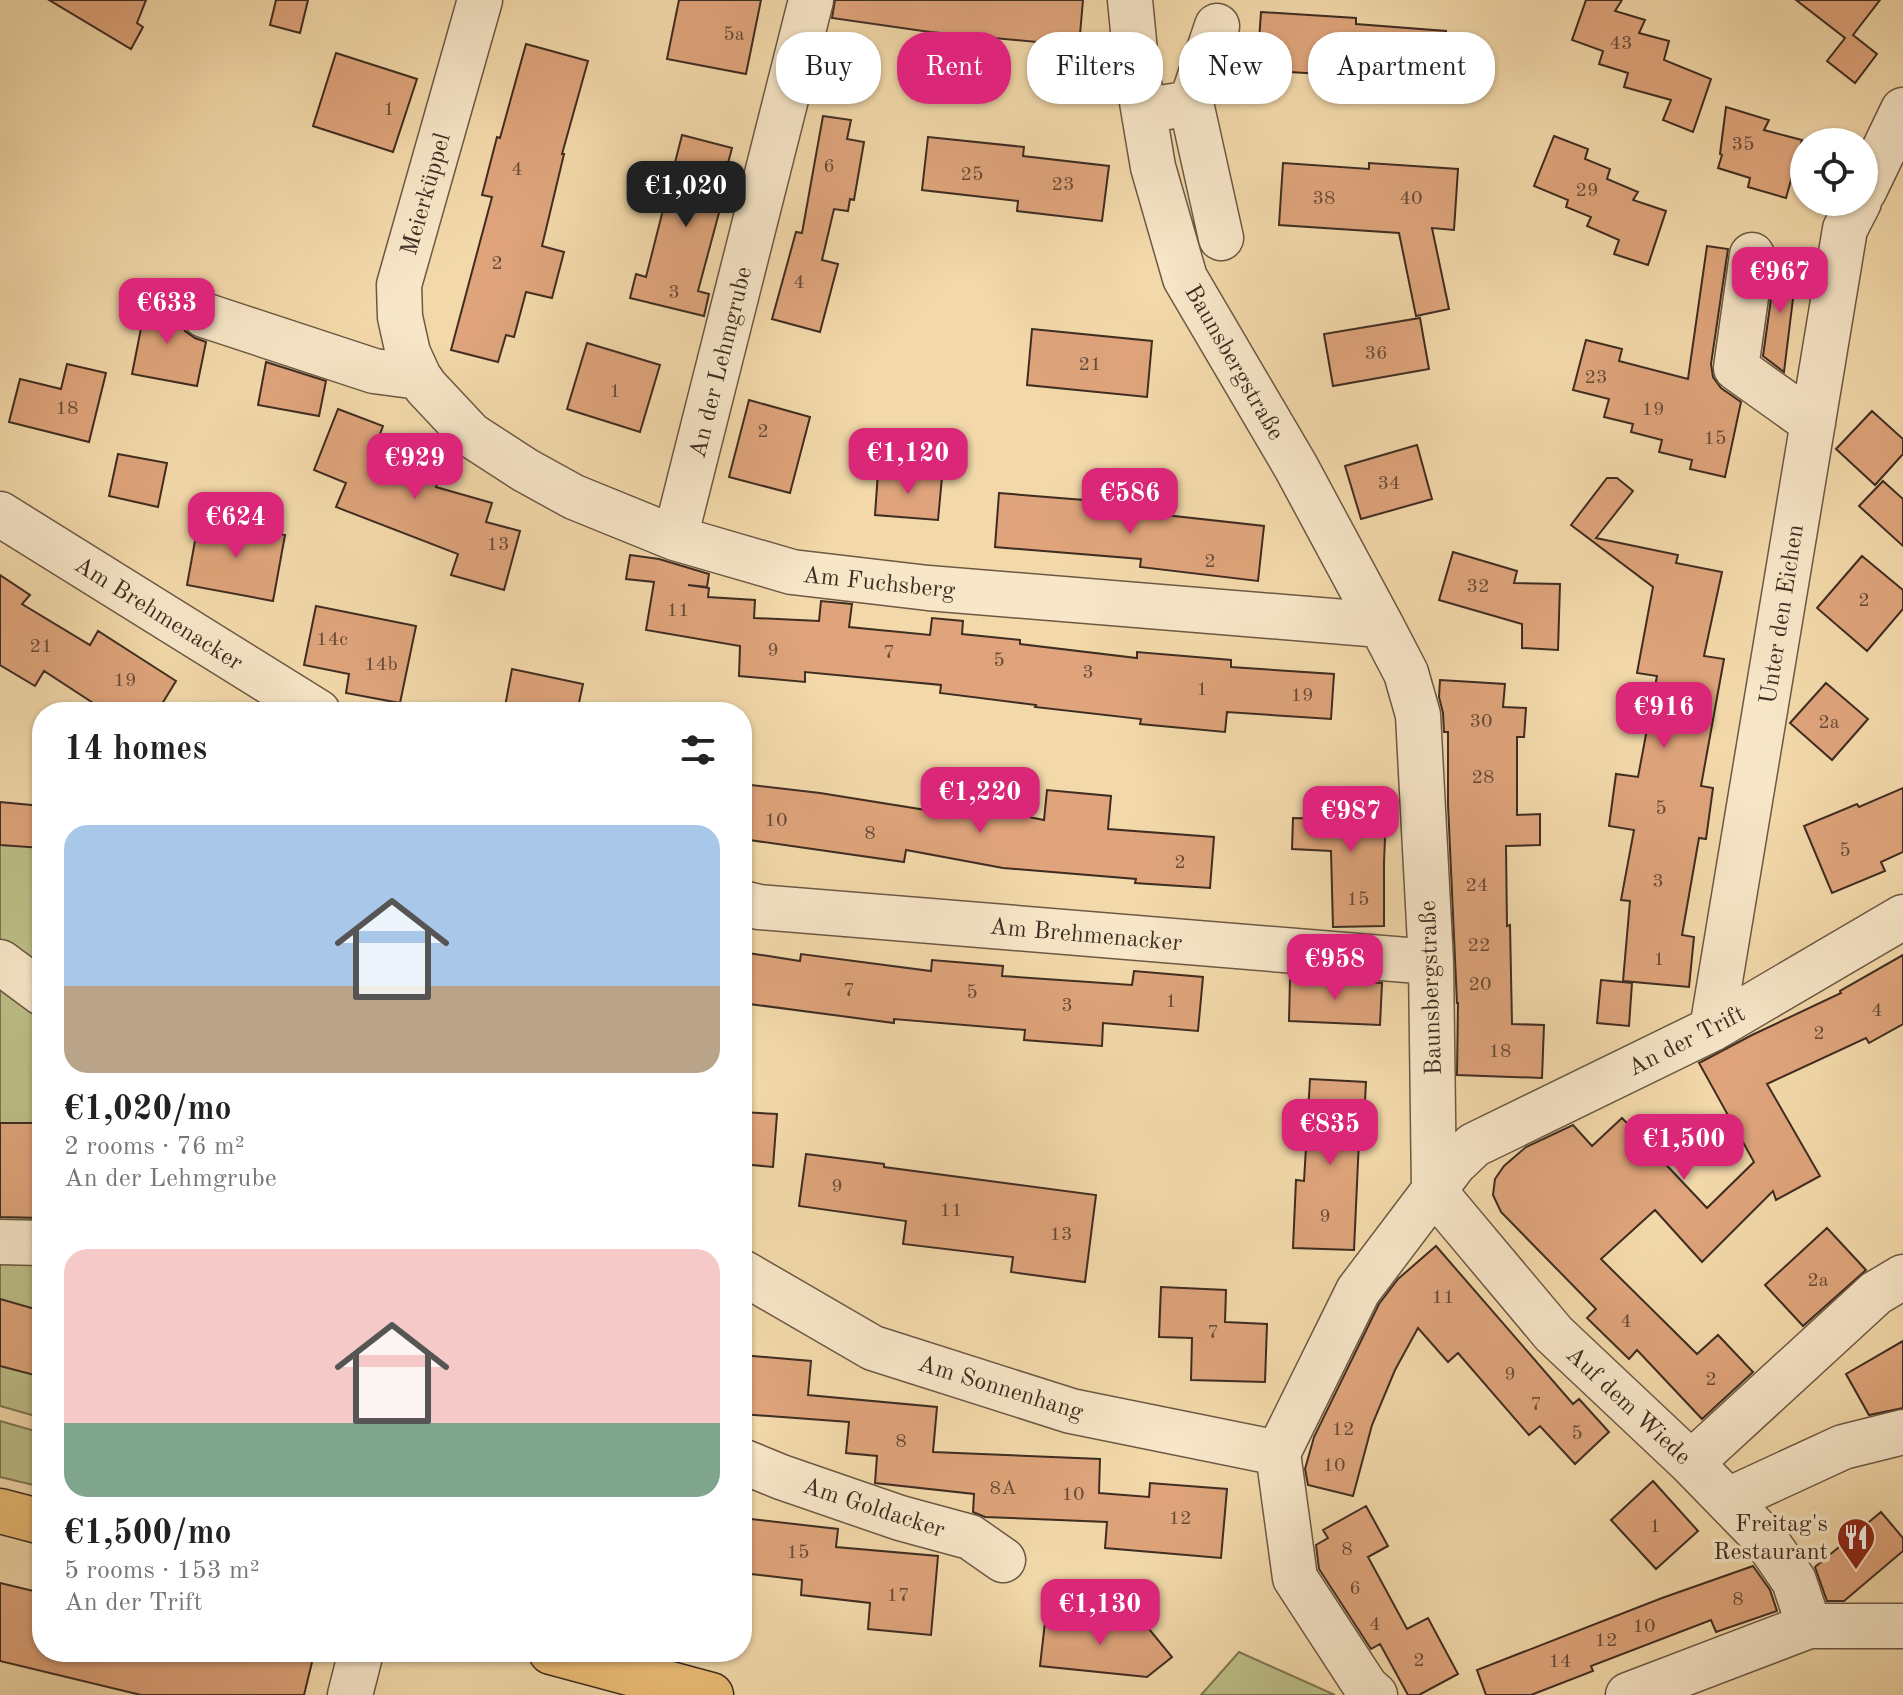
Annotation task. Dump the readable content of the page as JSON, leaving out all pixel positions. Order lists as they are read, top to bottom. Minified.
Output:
{"streets":{"street":["Meierküppel","An der Lehmgrube","Baunsbergstraße","Am Fuchsberg","Am Brehmenacker","Unter den Eichen","An der Trift","Am Sonnenhang","Auf dem Wiede","Am Goldacker"]},"crossings":[["Meierküppel","Am Fuchsberg"],["An der Lehmgrube","Am Fuchsberg"],["Baunsbergstraße","Am Fuchsberg"],["Baunsbergstraße","Am Brehmenacker"],["Baunsbergstraße","An der Trift"],["Baunsbergstraße","Auf dem Wiede"],["Unter den Eichen","An der Trift"],["An der Trift","Auf dem Wiede"]],"places":{"restaurant":["Freitag's Restaurant"]},"house_numbers":["5a","43","1","35","6","4","25","23","29","38","40","2","4","3","36","21","23","1","18","19","2","15","34","13","2","32","2","11","14c","21","9","7","5","14b","3","19","1","19","30","2a","28","5","10","8","5","2","3","24","15","22","1","20","7","5","1","3","4","2","18","9","11","9","13","2a","11","4","7","9","2","7","12","5","8","10","8A","10","12","1","8","15","6","17","8","4","10","12","2","14"],"page":{"chip":["Buy","Rent","Filters","New","Apartment"],"price":["€1,020","€967","€633","€1,120","€929","€586","€624","€916","€1,220","€987","€958","€835","€1,500","€1,130"],"heading":"14 homes","list":[{"name":"€1,020/mo","note":"2 rooms · 76 m² · An der Lehmgrube"},{"name":"€1,500/mo","note":"5 rooms · 153 m² · An der Trift"}]}}
